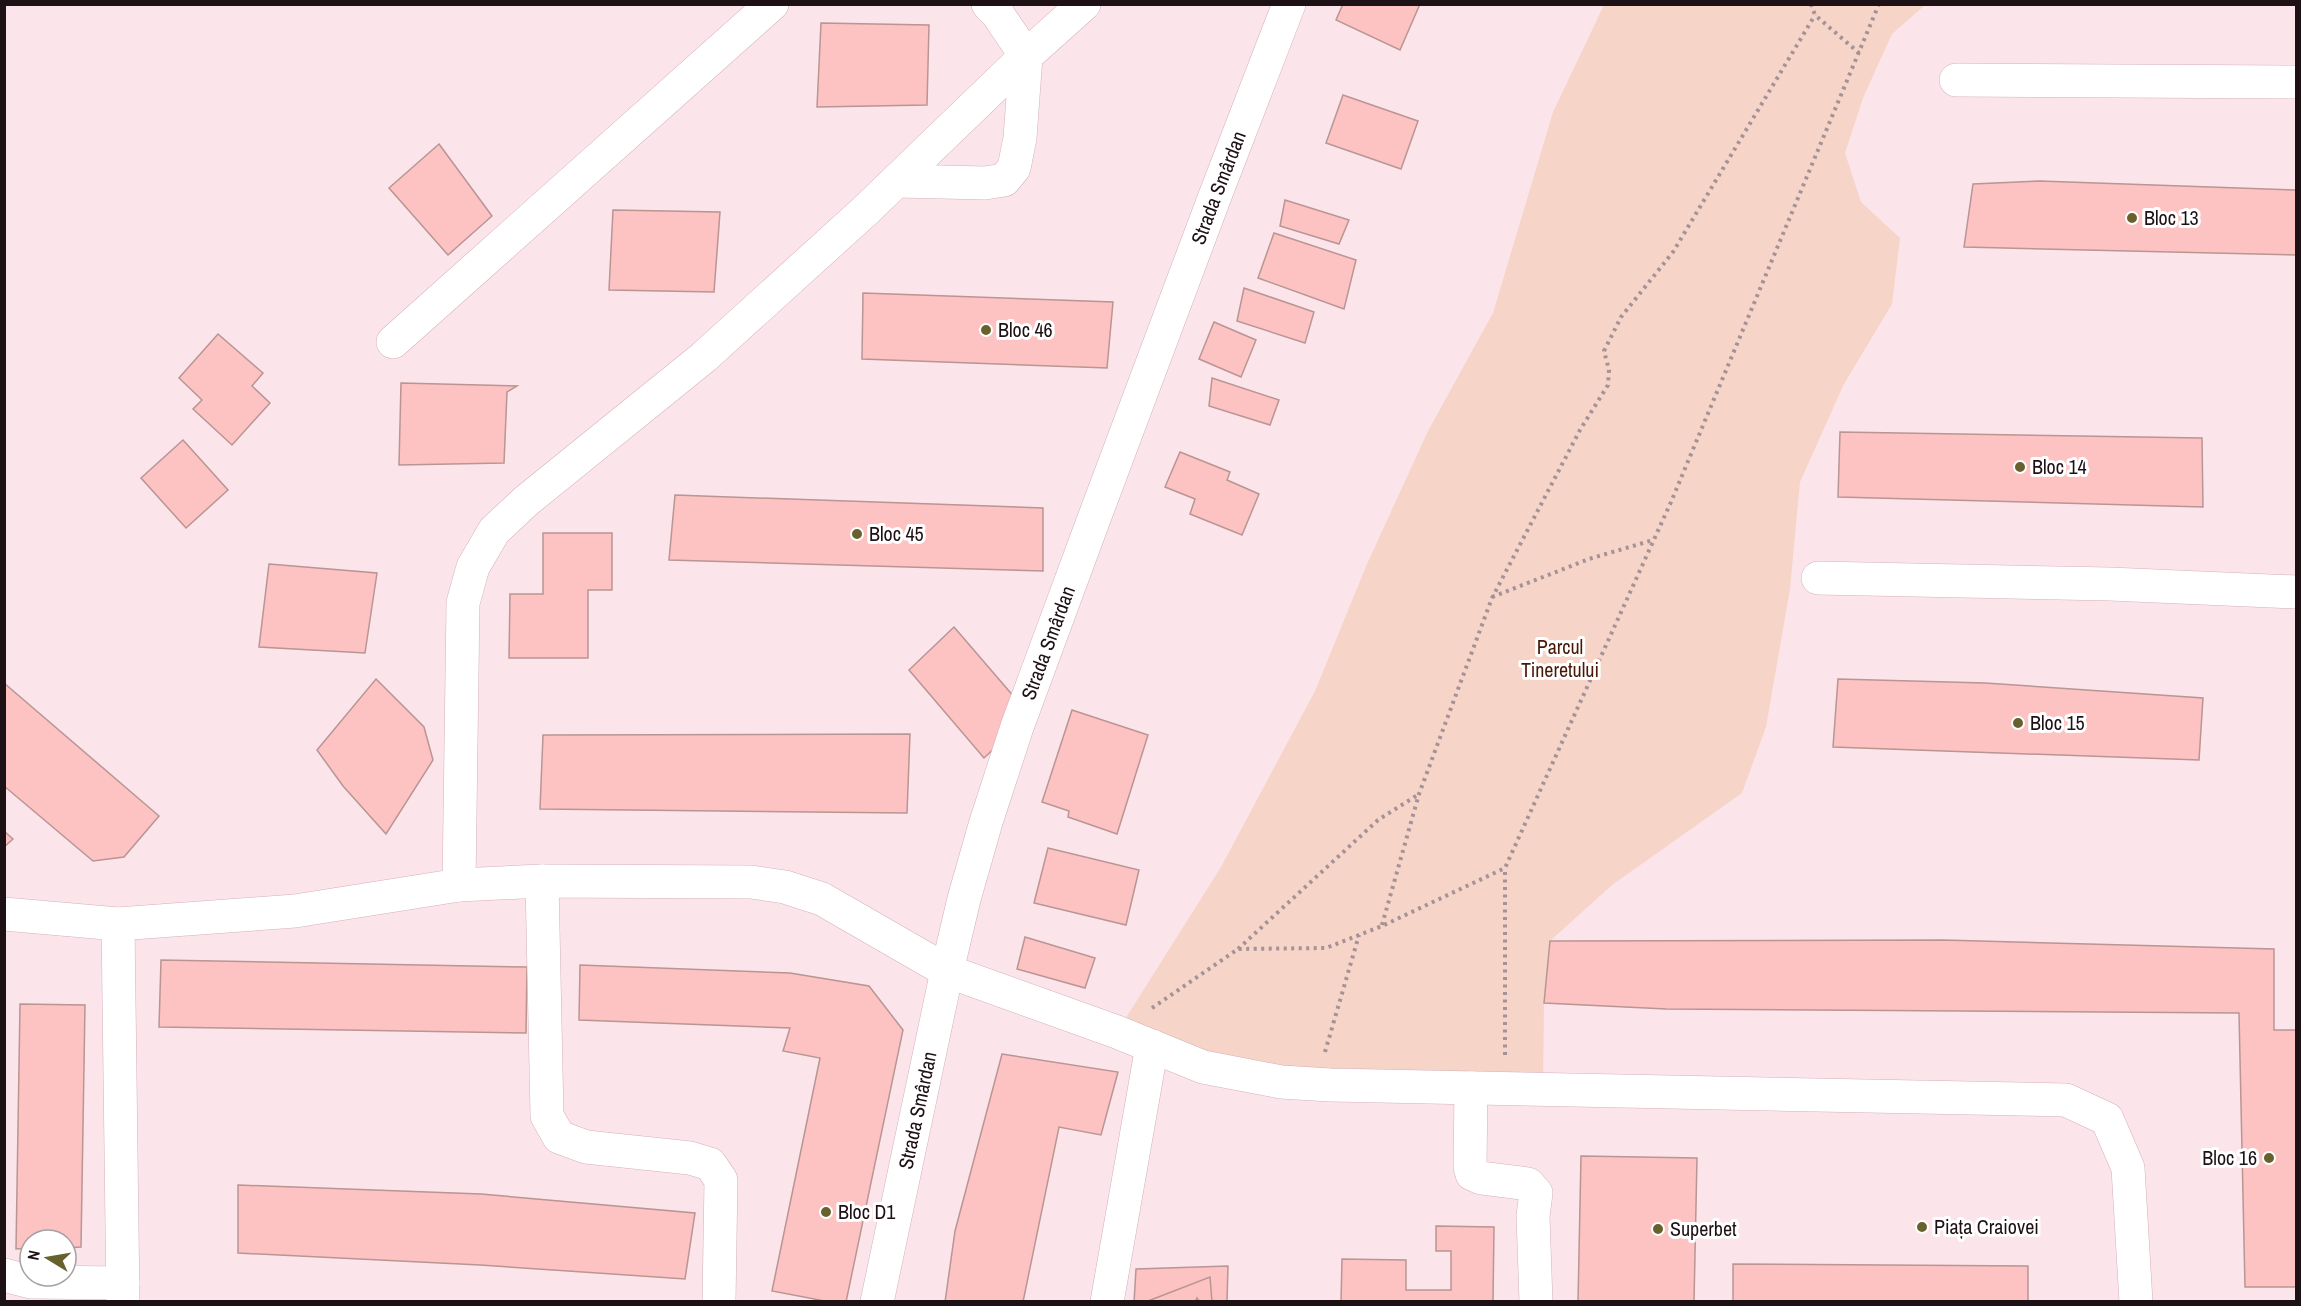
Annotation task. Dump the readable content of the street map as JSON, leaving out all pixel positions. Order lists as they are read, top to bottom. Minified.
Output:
{"streets":{"street":["Strada Smârdan"]},"parks":["Parcul Tineretului"],"places":["Bloc 13","Bloc 46","Bloc 14","Bloc 45","Bloc 15","Bloc 16","Bloc D1","Piața Craiovei","Superbet"],"north":"left"}
